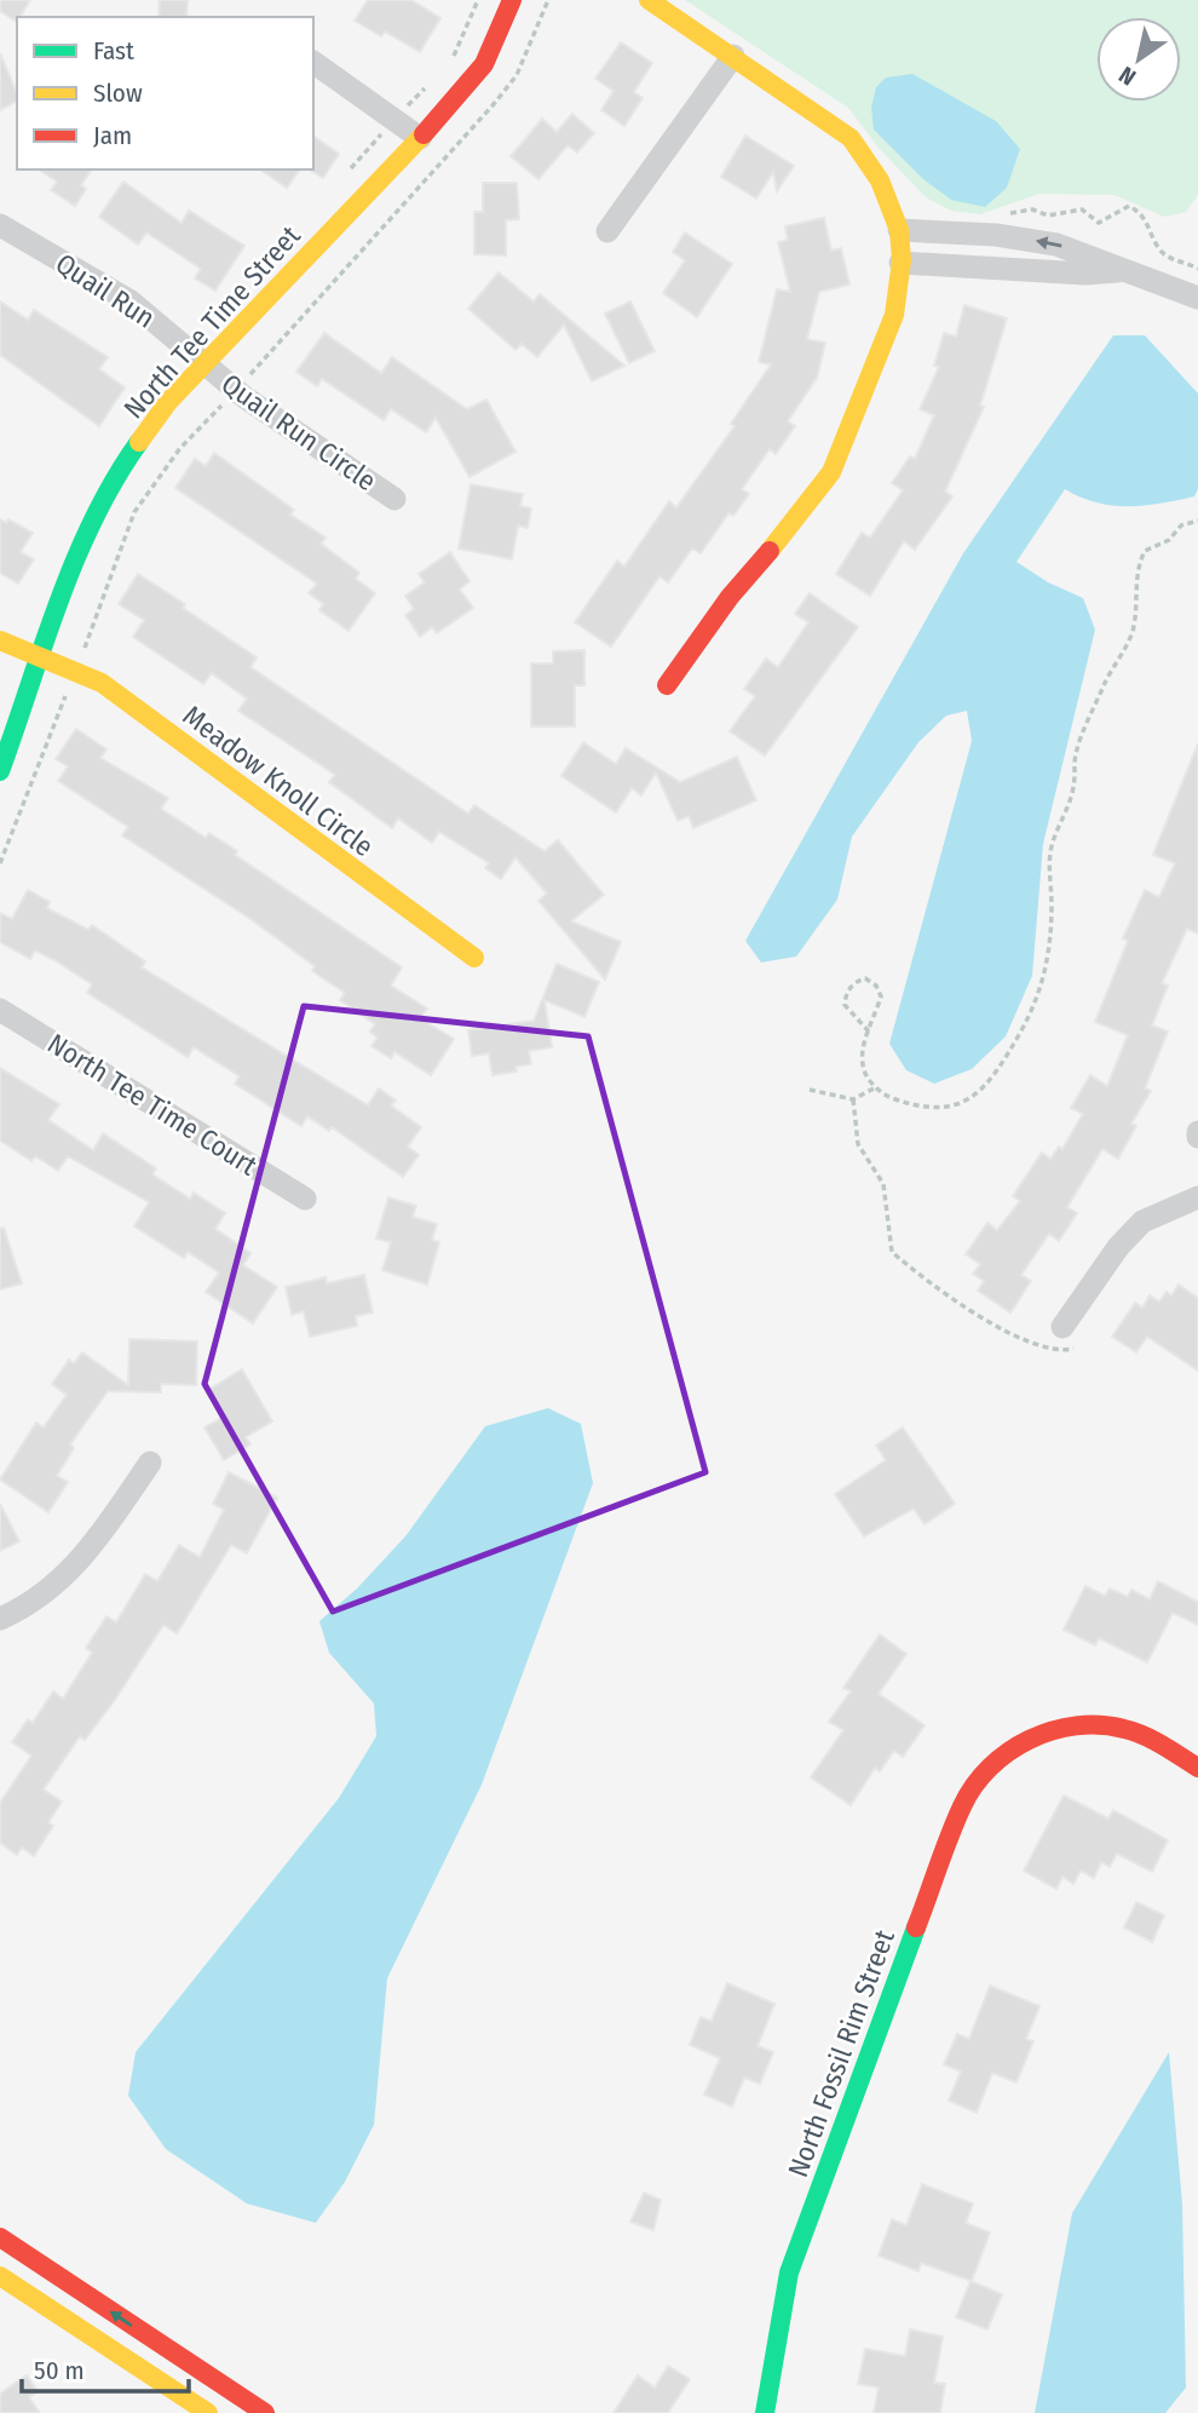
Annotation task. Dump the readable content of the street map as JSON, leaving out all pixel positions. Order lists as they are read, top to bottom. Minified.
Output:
{"streets":{"street":["Quail Run","North Tee Time Street","Quail Run Circle","Meadow Knoll Circle","North Tee Time Court","North Fossil Rim Street"]},"crossings":[["Quail Run","North Tee Time Street"],["Quail Run","Quail Run Circle"],["North Tee Time Street","Quail Run Circle"],["North Tee Time Street","Meadow Knoll Circle"]],"legend":["Fast","Slow","Jam"],"scale_bar":"50 m","north":"bottom left"}
